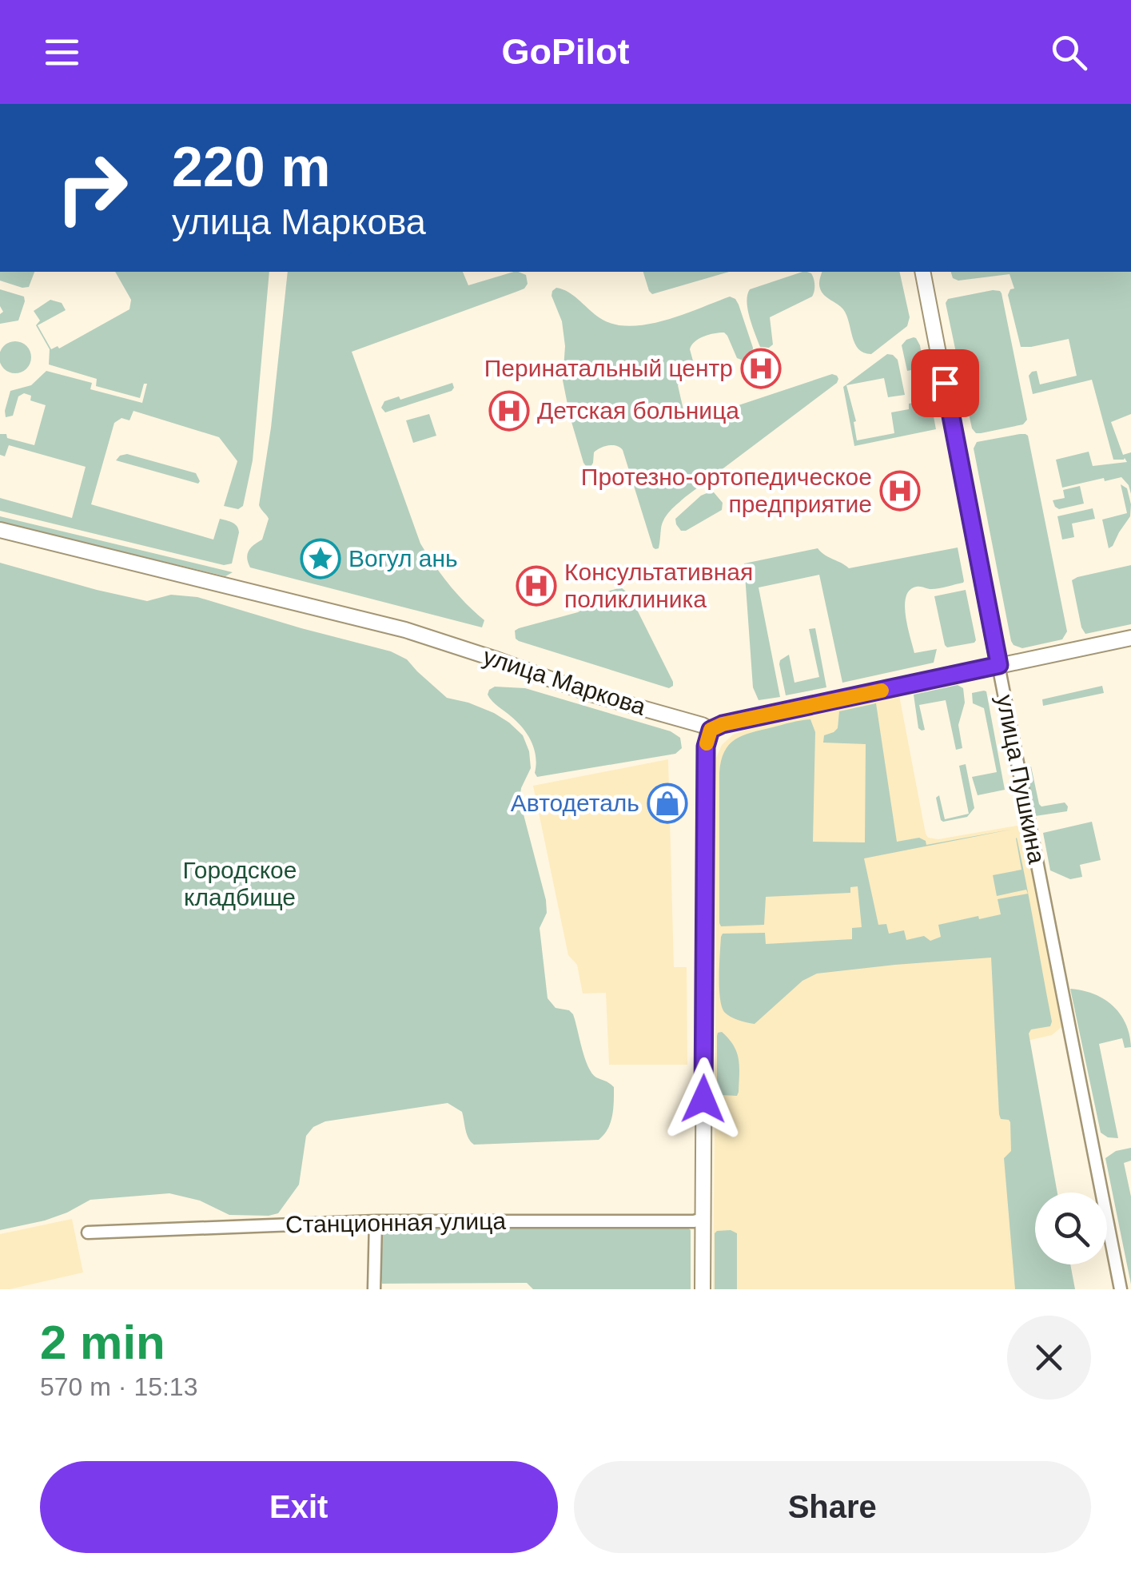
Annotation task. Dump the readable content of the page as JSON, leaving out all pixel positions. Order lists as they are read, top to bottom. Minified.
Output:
{"streets":{"street":["улица Маркова","улица Пушкина","Станционная улица"]},"parks":["Городское кладбище"],"places":{"hospital":["Перинатальный центр","Детская больница","Протезно-ортопедическое предприятие","Консультативная поликлиника"],"place":["Вогул ань"],"shop":["Автодеталь"]},"page":{"header":"GoPilot","turn":["220 m","улица Маркова"],"heading":["2 min","570 m · 15:13"],"buttons":["Exit","Share"]}}
